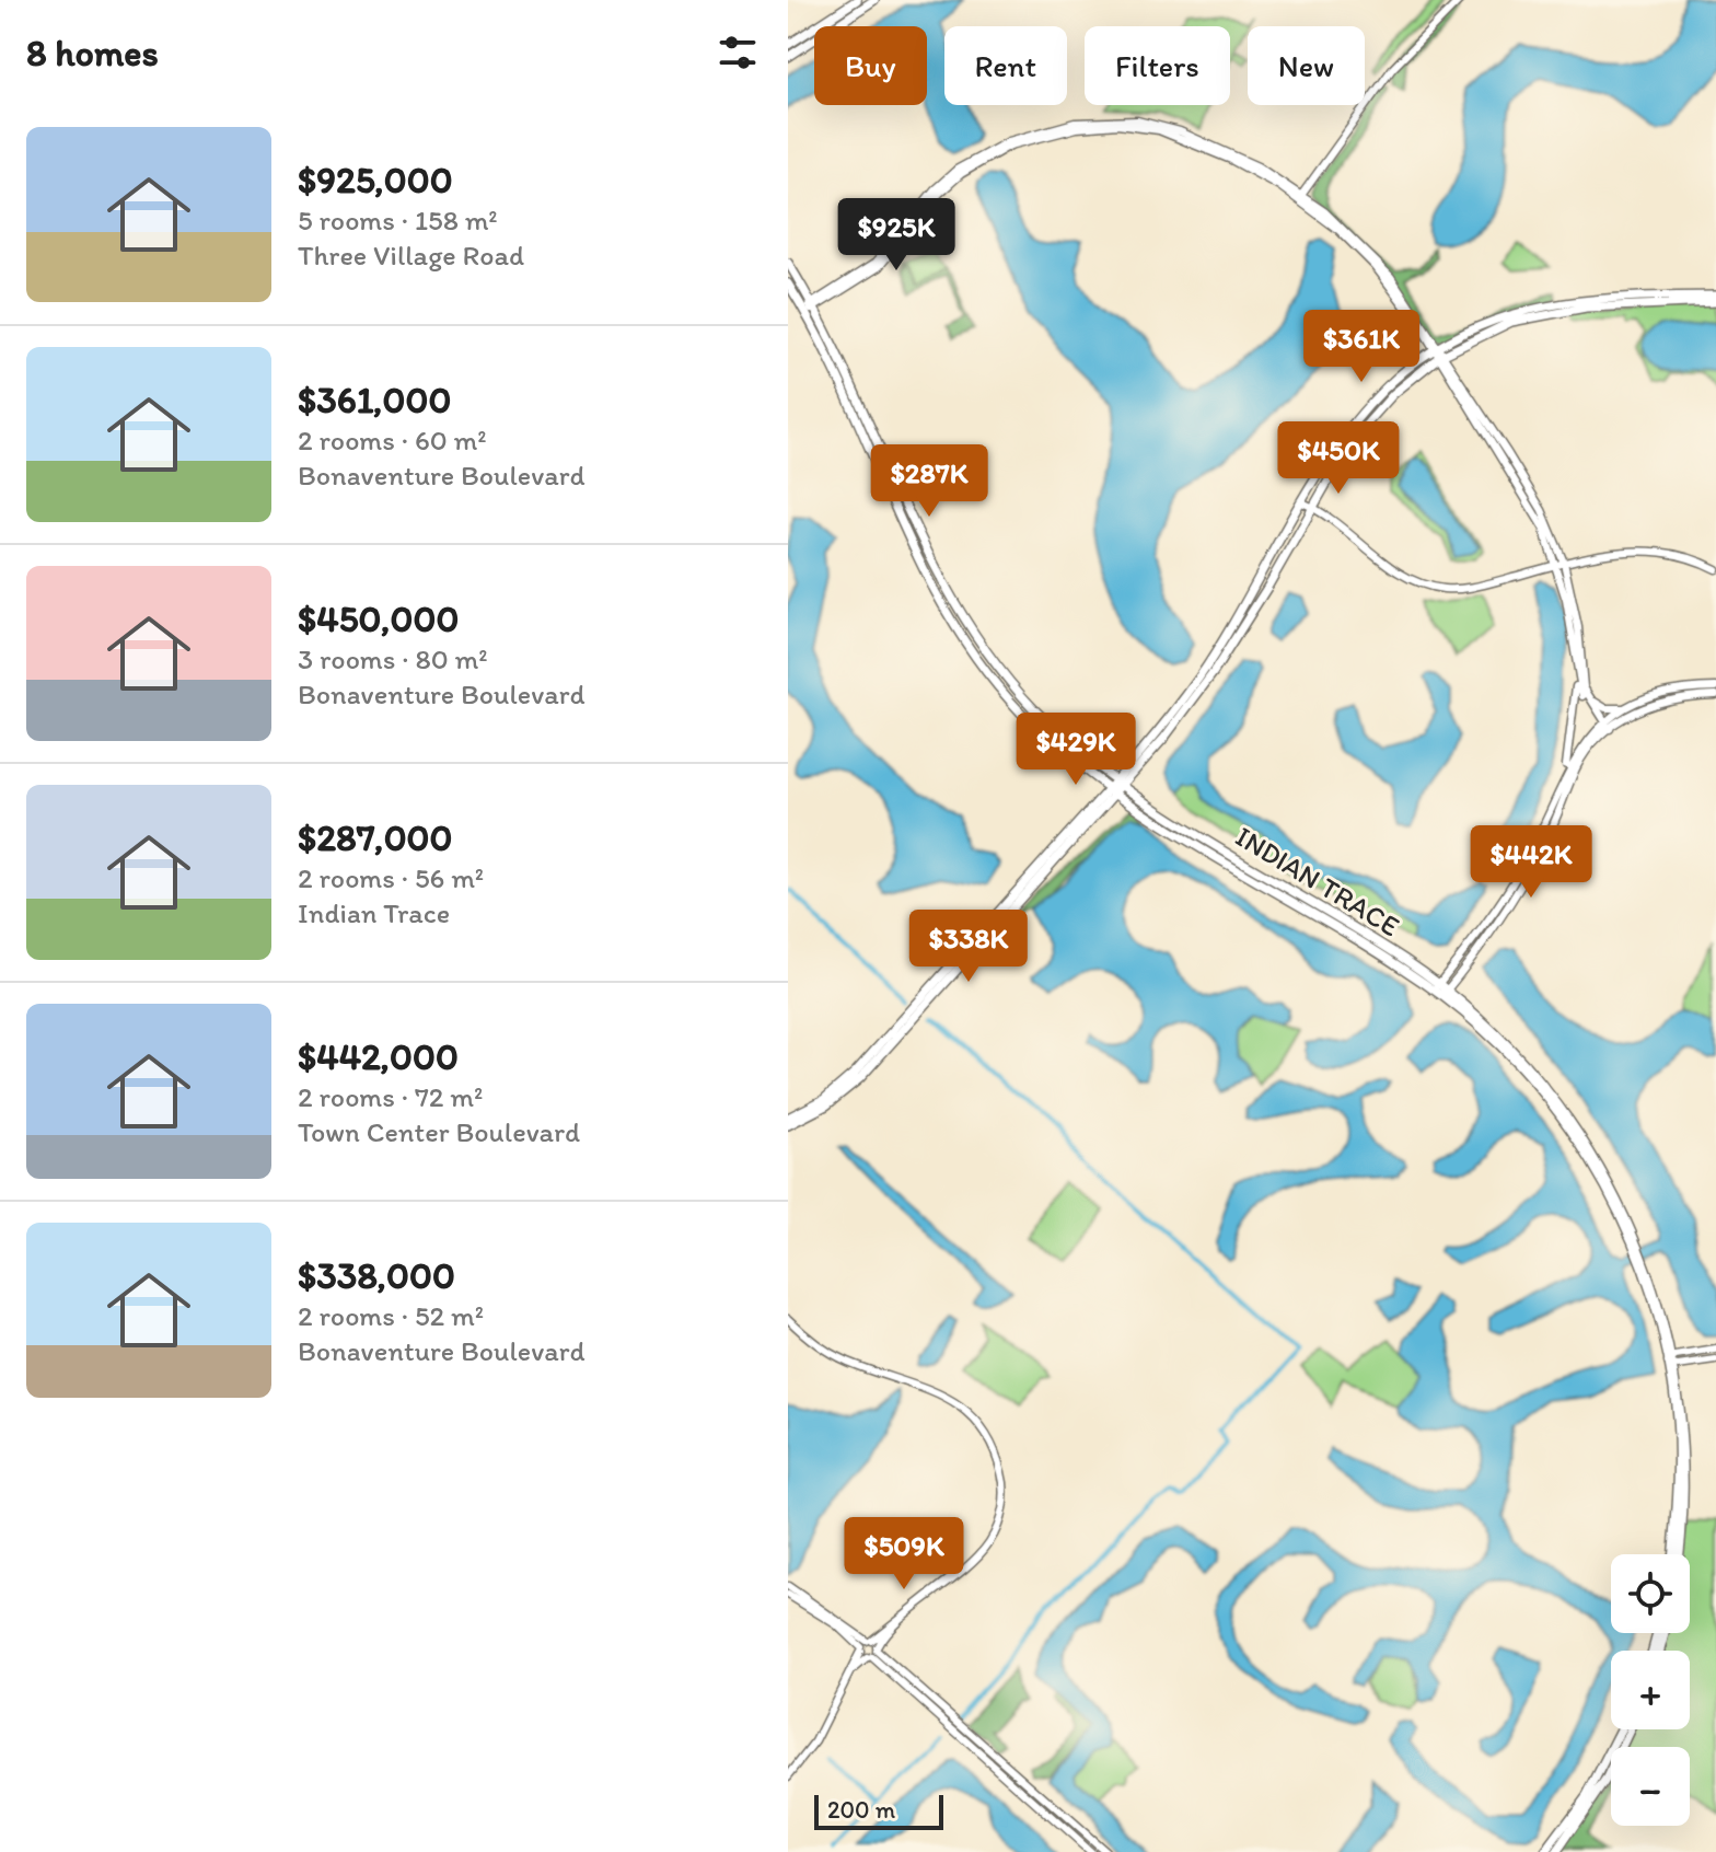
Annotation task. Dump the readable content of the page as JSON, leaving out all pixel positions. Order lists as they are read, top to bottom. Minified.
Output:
{"streets":{"main road":["INDIAN TRACE"]},"scale_bar":"200 m","page":{"heading":"8 homes","chip":["Buy","Rent","Filters","New"],"list":[{"name":"$925,000","note":"5 rooms · 158 m² · Three Village Road"},{"name":"$361,000","note":"2 rooms · 60 m² · Bonaventure Boulevard"},{"name":"$450,000","note":"3 rooms · 80 m² · Bonaventure Boulevard"},{"name":"$287,000","note":"2 rooms · 56 m² · Indian Trace"},{"name":"$442,000","note":"2 rooms · 72 m² · Town Center Boulevard"},{"name":"$338,000","note":"2 rooms · 52 m² · Bonaventure Boulevard"}],"price":["$925K","$361K","$450K","$287K","$429K","$442K","$338K","$509K"],"map_buttons":["+","−"],"scale":"200 m"}}
